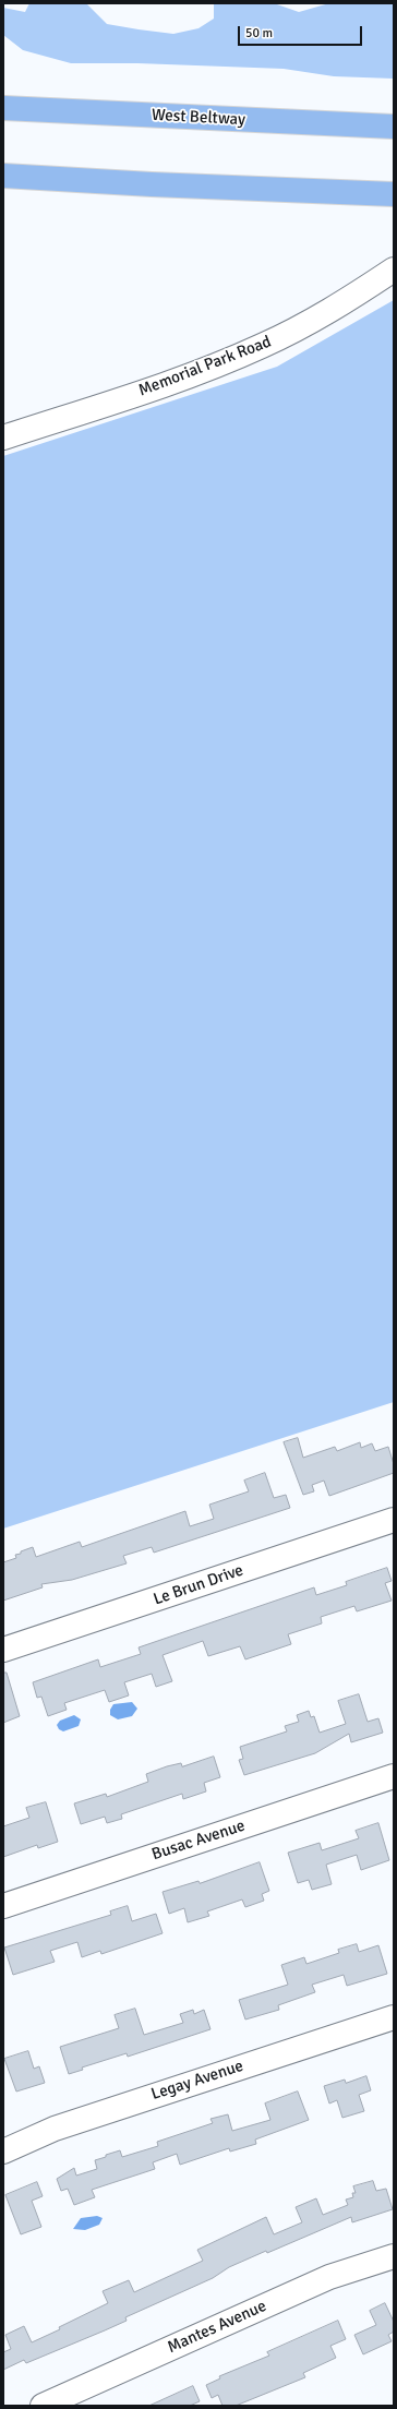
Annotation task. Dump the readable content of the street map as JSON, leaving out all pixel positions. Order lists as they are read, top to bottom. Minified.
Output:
{"streets":{"highway":["West Beltway"],"street":["Memorial Park Road","Le Brun Drive","Busac Avenue","Legay Avenue","Mantes Avenue"]},"scale_bar":"50 m"}
